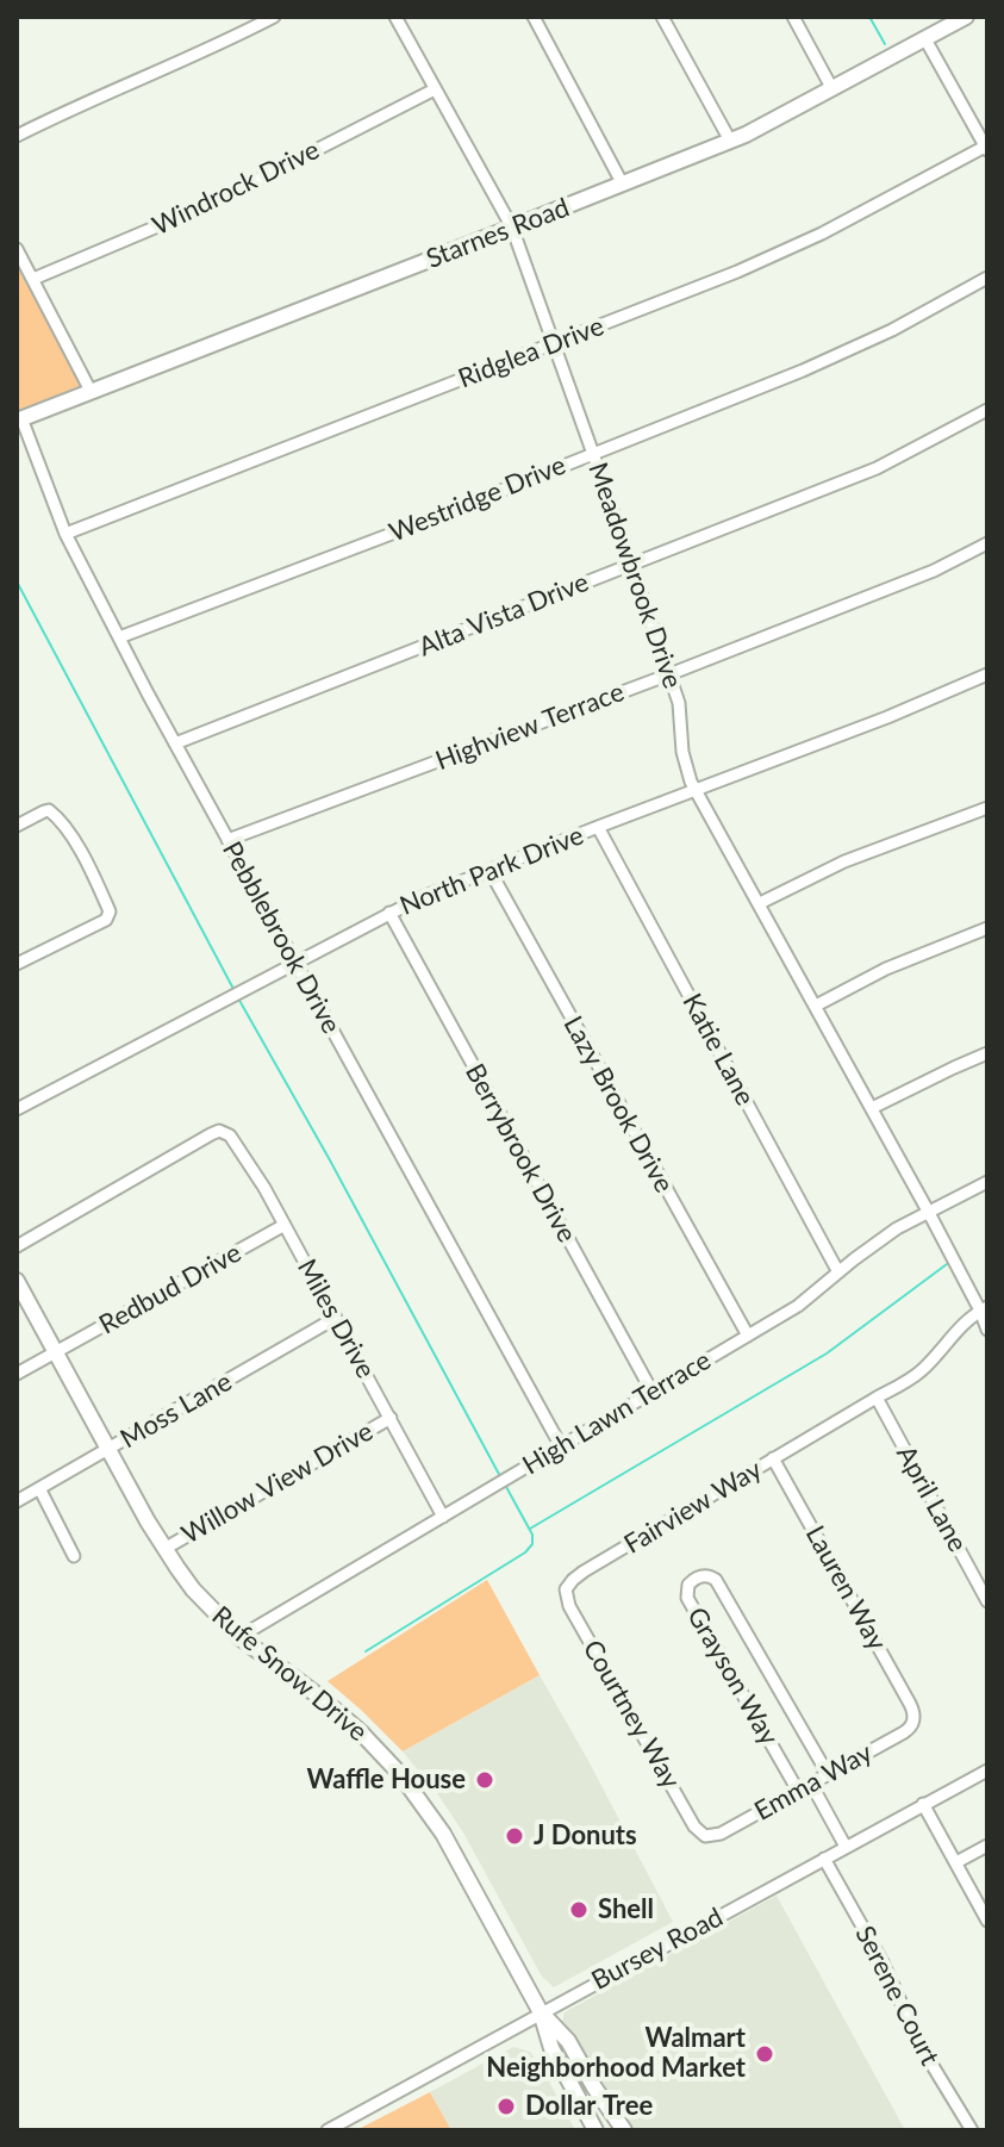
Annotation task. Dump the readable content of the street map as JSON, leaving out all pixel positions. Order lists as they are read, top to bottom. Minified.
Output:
{"streets":{"main road":["Starnes Road","Rufe Snow Drive"],"street":["Windrock Drive","Ridglea Drive","Westridge Drive","Meadowbrook Drive","Alta Vista Drive","Highview Terrace","North Park Drive","Pebblebrook Drive","Katie Lane","Lazy Brook Drive","Berrybrook Drive","Redbud Drive","Miles Drive","Moss Lane","High Lawn Terrace","Willow View Drive","April Lane","Fairview Way","Lauren Way","Grayson Way","Courtney Way","Emma Way","Bursey Road","Serene Court"]},"crossings":[["Windrock Drive","Meadowbrook Drive"],["Starnes Road","Meadowbrook Drive"],["Starnes Road","Pebblebrook Drive"],["Ridglea Drive","Meadowbrook Drive"],["Ridglea Drive","Pebblebrook Drive"],["Westridge Drive","Meadowbrook Drive"],["Westridge Drive","Pebblebrook Drive"],["Meadowbrook Drive","Alta Vista Drive"],["Meadowbrook Drive","Highview Terrace"],["Meadowbrook Drive","North Park Drive"],["Meadowbrook Drive","High Lawn Terrace"],["Meadowbrook Drive","Fairview Way"],["Alta Vista Drive","Pebblebrook Drive"],["Highview Terrace","Pebblebrook Drive"],["North Park Drive","Pebblebrook Drive"],["North Park Drive","Katie Lane"],["North Park Drive","Lazy Brook Drive"],["North Park Drive","Berrybrook Drive"],["Pebblebrook Drive","High Lawn Terrace"],["Katie Lane","High Lawn Terrace"],["Lazy Brook Drive","High Lawn Terrace"],["Berrybrook Drive","High Lawn Terrace"],["Redbud Drive","Miles Drive"],["Redbud Drive","Rufe Snow Drive"],["Miles Drive","Moss Lane"],["Miles Drive","High Lawn Terrace"],["Miles Drive","Willow View Drive"],["Moss Lane","Rufe Snow Drive"],["High Lawn Terrace","Rufe Snow Drive"],["Willow View Drive","Rufe Snow Drive"],["April Lane","Fairview Way"],["Fairview Way","Lauren Way"],["Fairview Way","Courtney Way"],["Lauren Way","Emma Way"],["Rufe Snow Drive","Bursey Road"],["Grayson Way","Emma Way"],["Courtney Way","Emma Way"],["Bursey Road","Serene Court"]],"places":["Waffle House","J Donuts","Shell","Walmart Neighborhood Market","Dollar Tree"]}
